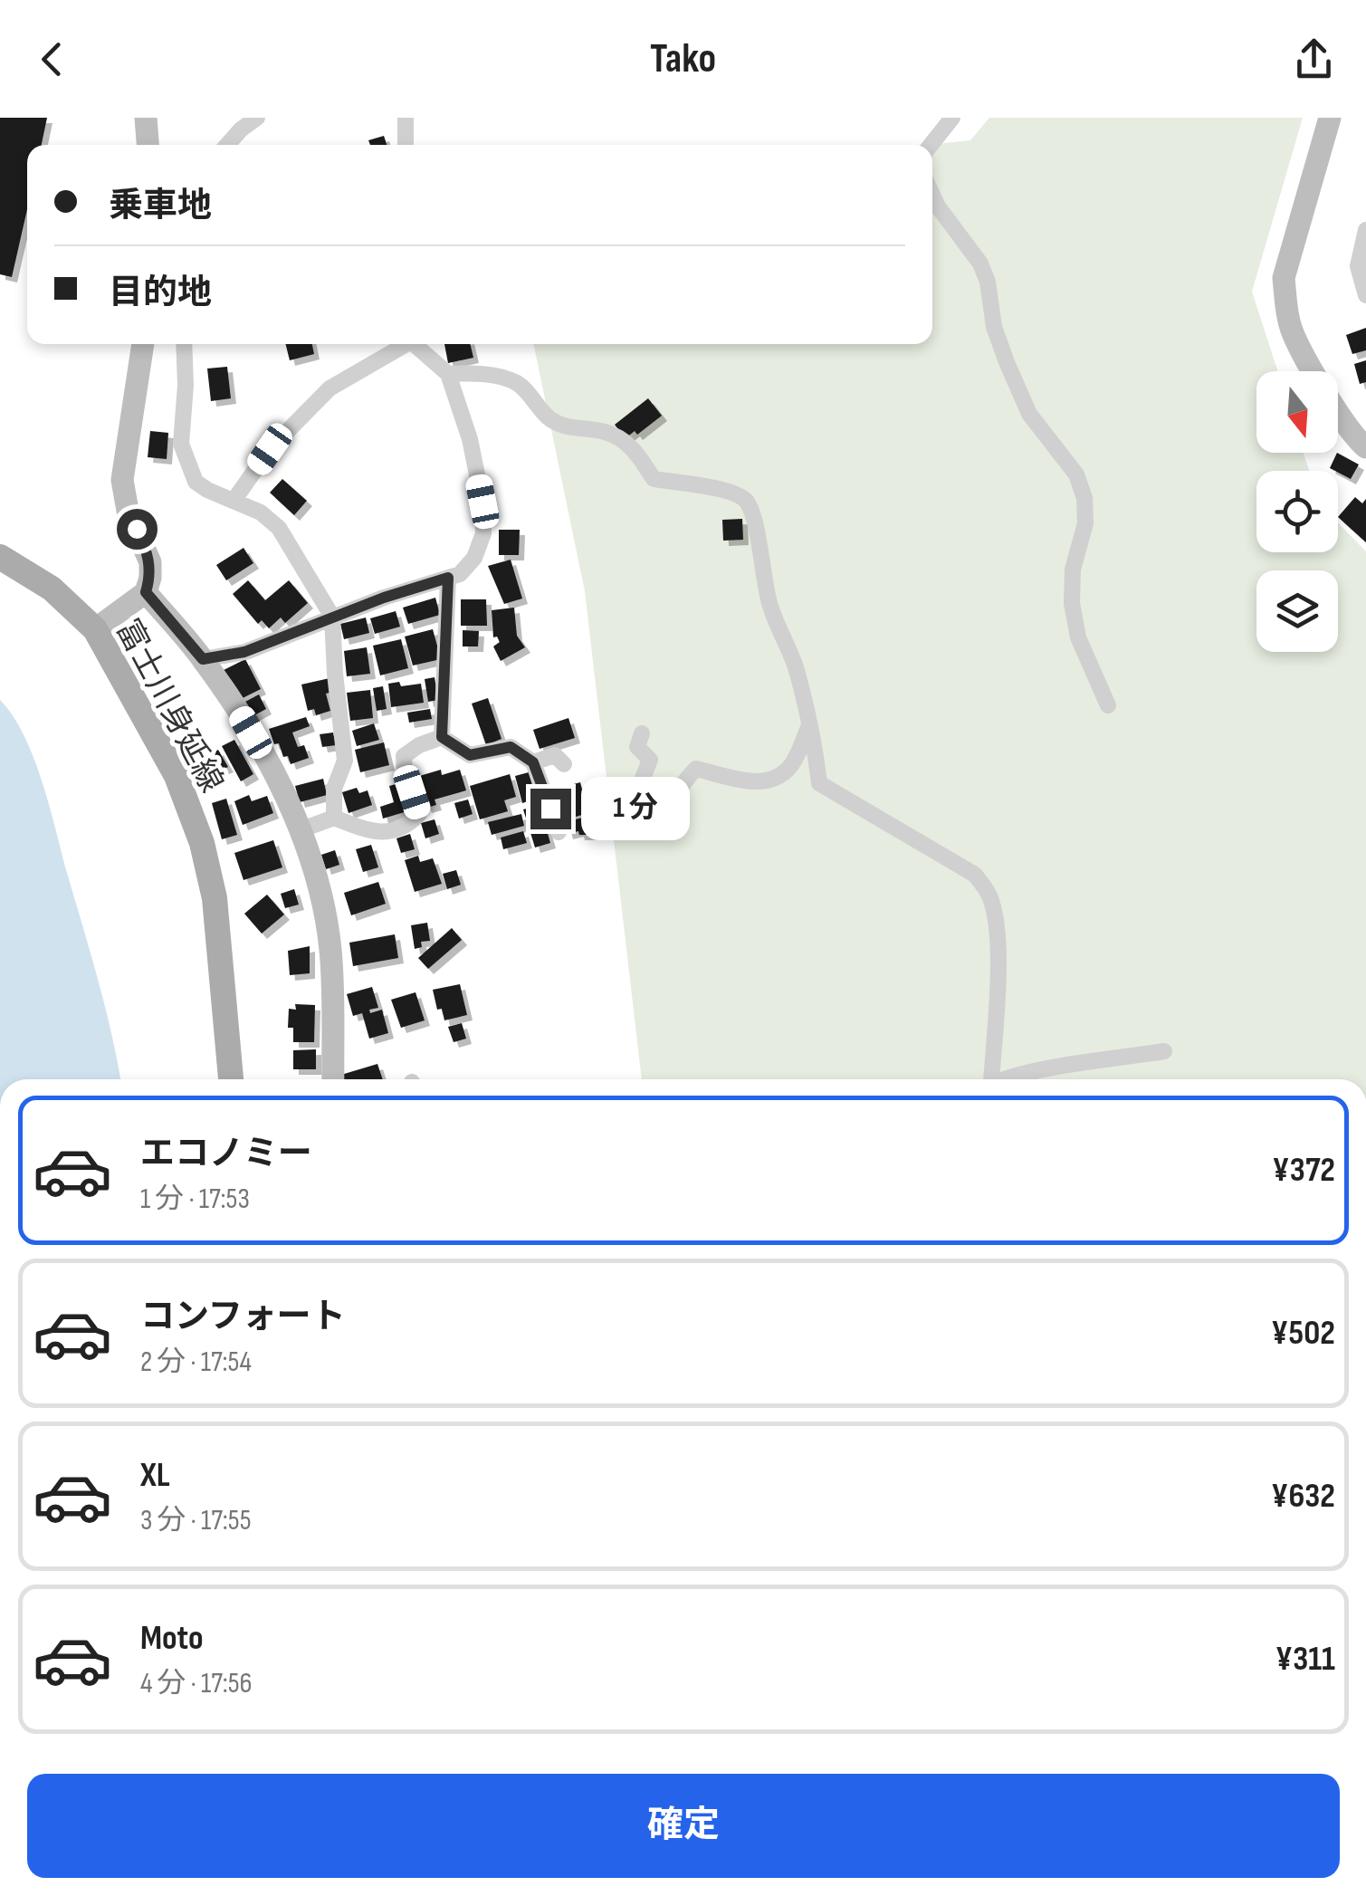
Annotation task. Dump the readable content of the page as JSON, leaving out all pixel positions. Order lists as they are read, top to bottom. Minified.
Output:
{"streets":{"main road":["富士川身延線"]},"north":"bottom","page":{"header":"Tako","banner":["乗車地","目的地"],"bubble":"1 分","list":[{"name":"エコノミー","note":"1 分 · 17:53","value":"¥372"},{"name":"コンフォート","note":"2 分 · 17:54","value":"¥502"},{"name":"XL","note":"3 分 · 17:55","value":"¥632"},{"name":"Moto","note":"4 分 · 17:56","value":"¥311"}],"buttons":"確定"}}
